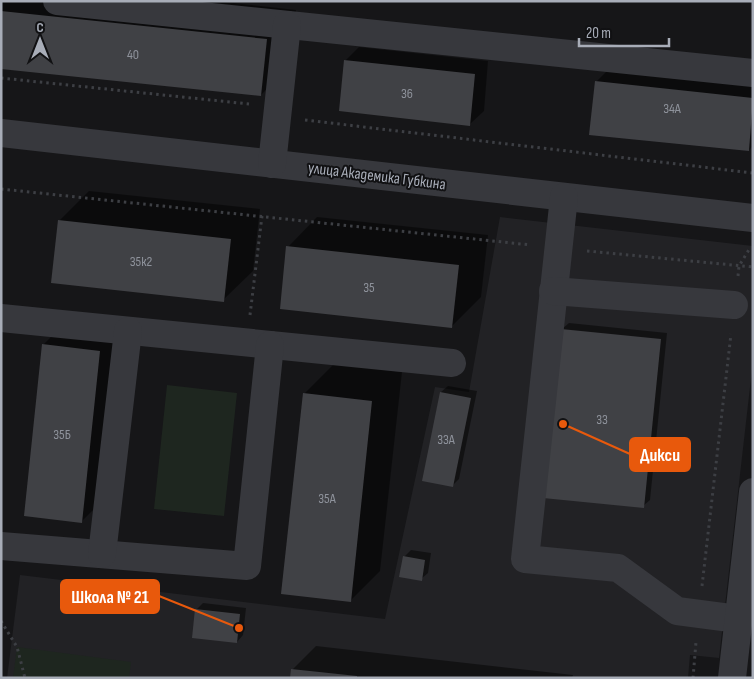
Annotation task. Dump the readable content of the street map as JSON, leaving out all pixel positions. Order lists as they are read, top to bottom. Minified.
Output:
{"streets":{"street":["улица Академика Губкина"]},"places":["Дикси","Школа № 21"],"house_numbers":["40","36","34А","35к2","35","33","35Б","33А","35А"],"scale_bar":"20 m","north":"top"}
